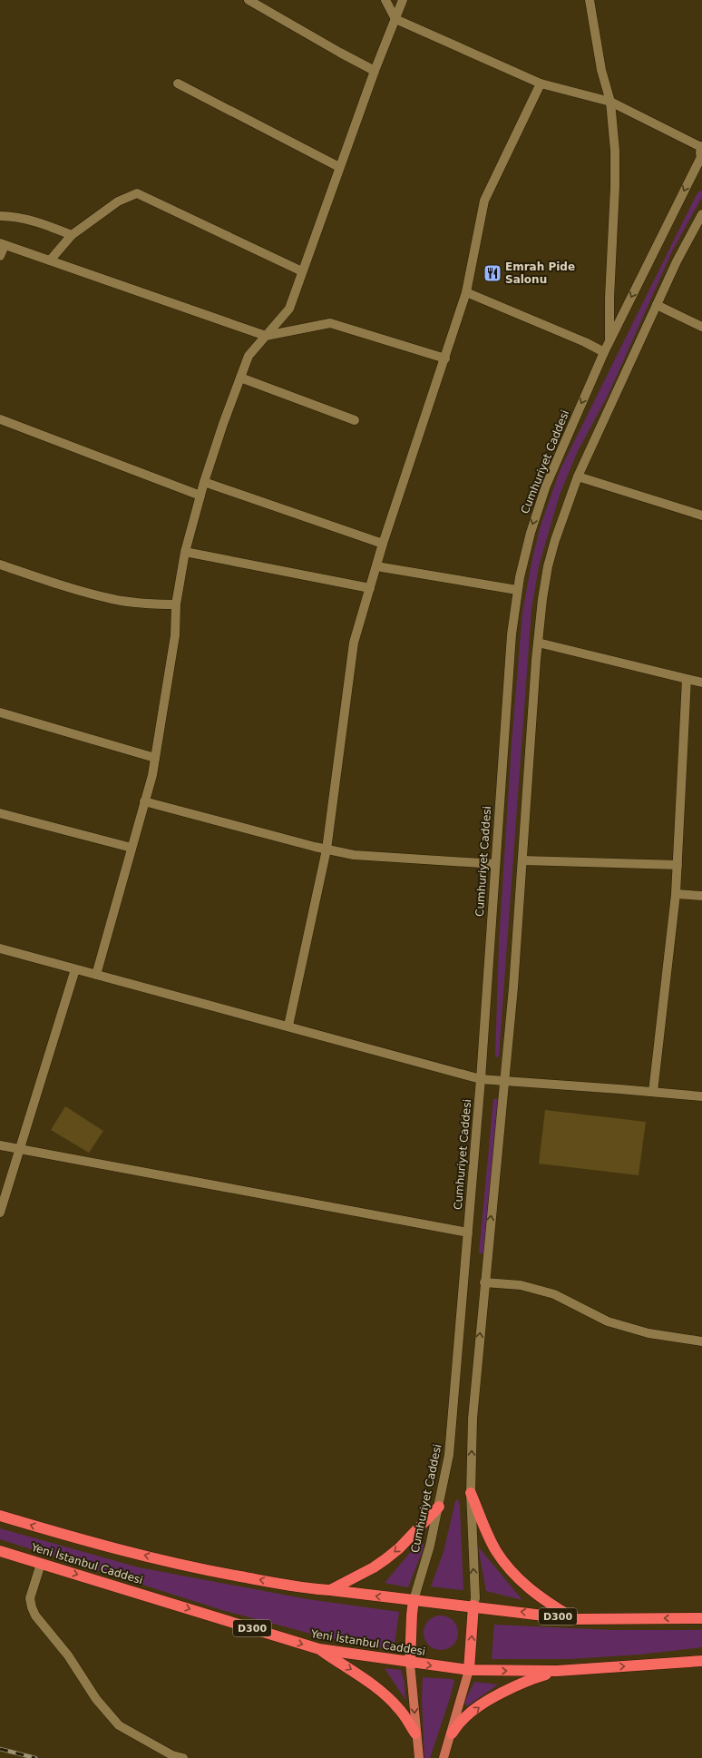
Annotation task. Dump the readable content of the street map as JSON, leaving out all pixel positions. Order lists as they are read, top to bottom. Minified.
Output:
{"streets":{"highway":["Yeni İstanbul Caddesi","D300"],"street":["Cumhuriyet Caddesi"]},"crossings":[["Cumhuriyet Caddesi","Yeni İstanbul Caddesi"]],"places":{"restaurant":["Emrah Pide Salonu"]}}
